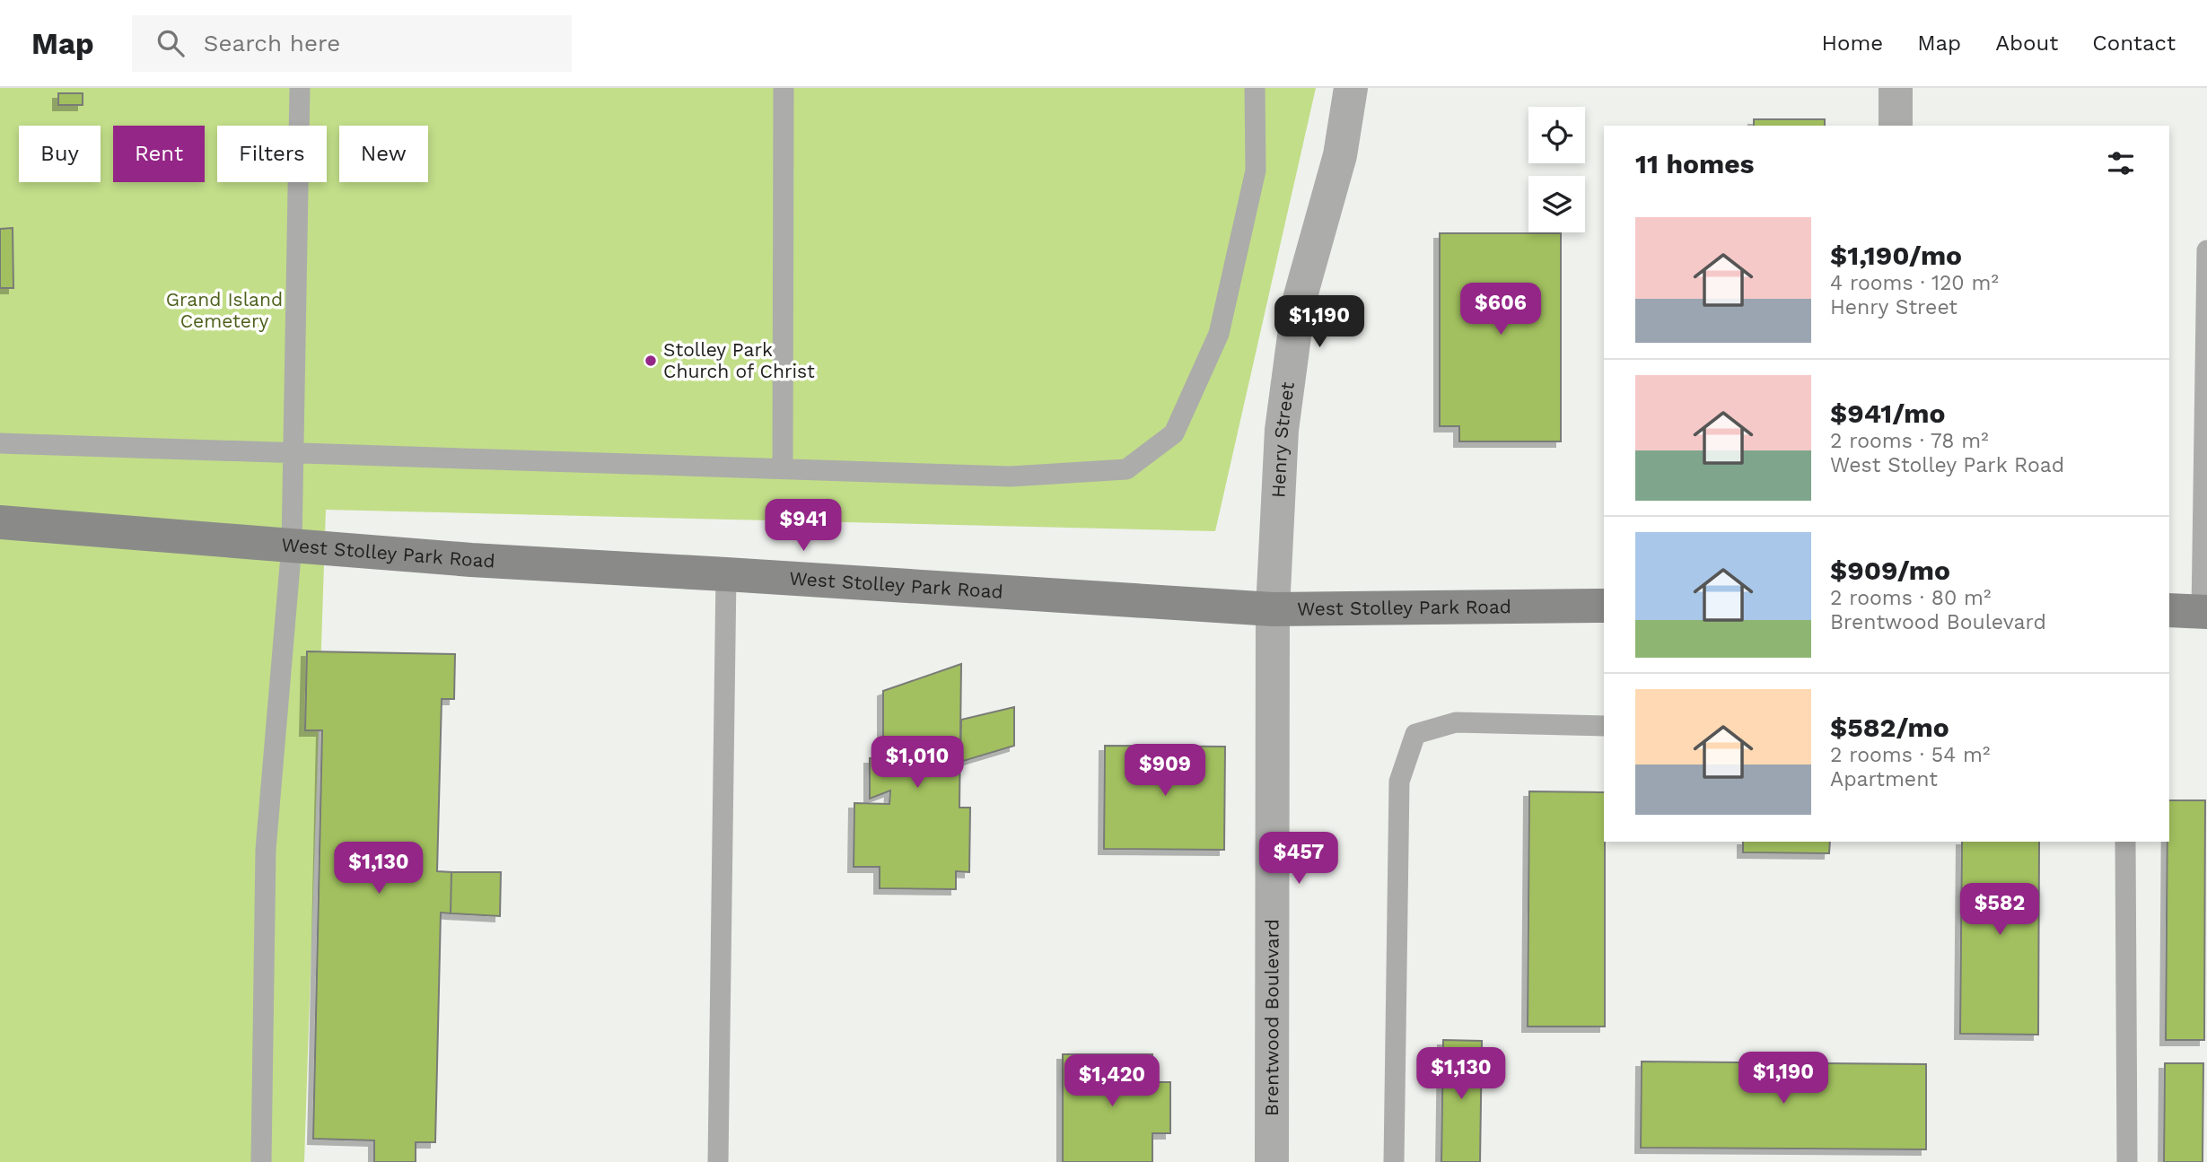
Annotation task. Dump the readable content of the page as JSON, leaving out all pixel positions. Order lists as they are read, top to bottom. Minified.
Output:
{"streets":{"main road":["West Stolley Park Road"],"street":["Henry Street","Brentwood Boulevard"]},"crossings":[["Henry Street","West Stolley Park Road"],["Henry Street","Brentwood Boulevard"],["West Stolley Park Road","Brentwood Boulevard"]],"parks":["Grand Island Cemetery"],"places":["Stolley Park Church of Christ"],"page":{"header":"Map","search":"Search here","nav":["Home","Map","About","Contact"],"chip":["Buy","Rent","Filters","New"],"heading":"11 homes","list":[{"name":"$1,190/mo","note":"4 rooms · 120 m² · Henry Street"},{"name":"$941/mo","note":"2 rooms · 78 m² · West Stolley Park Road"},{"name":"$909/mo","note":"2 rooms · 80 m² · Brentwood Boulevard"},{"name":"$582/mo","note":"2 rooms · 54 m² · Apartment"}],"price":["$606","$1,190","$941","$1,010","$909","$457","$1,130","$582","$1,130","$1,190","$1,420"]}}
